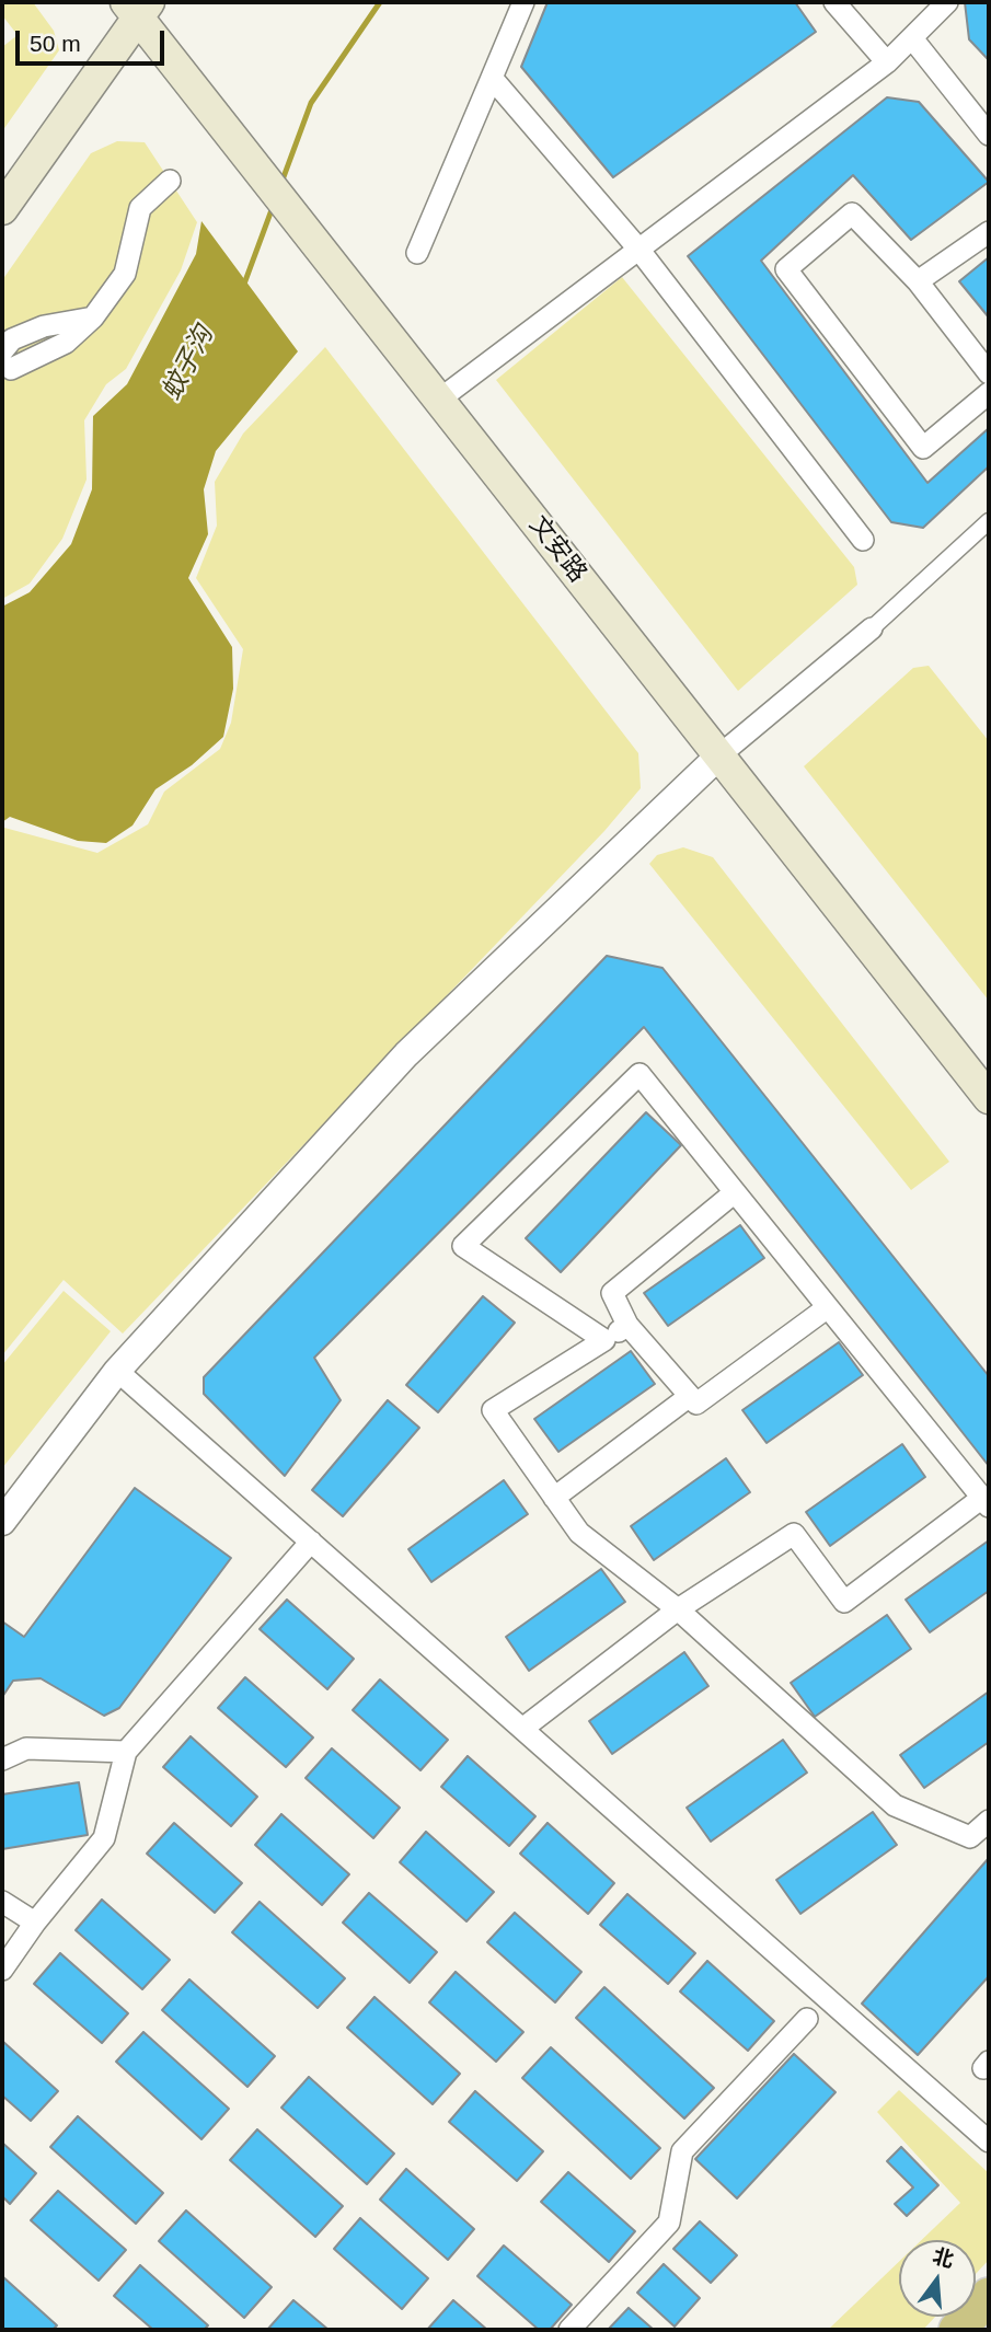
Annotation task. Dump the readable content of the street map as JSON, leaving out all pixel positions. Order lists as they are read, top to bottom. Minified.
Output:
{"streets":{"main road":["文安路"]},"water":["蚊子沟"],"scale_bar":"50 m","north":"top"}
